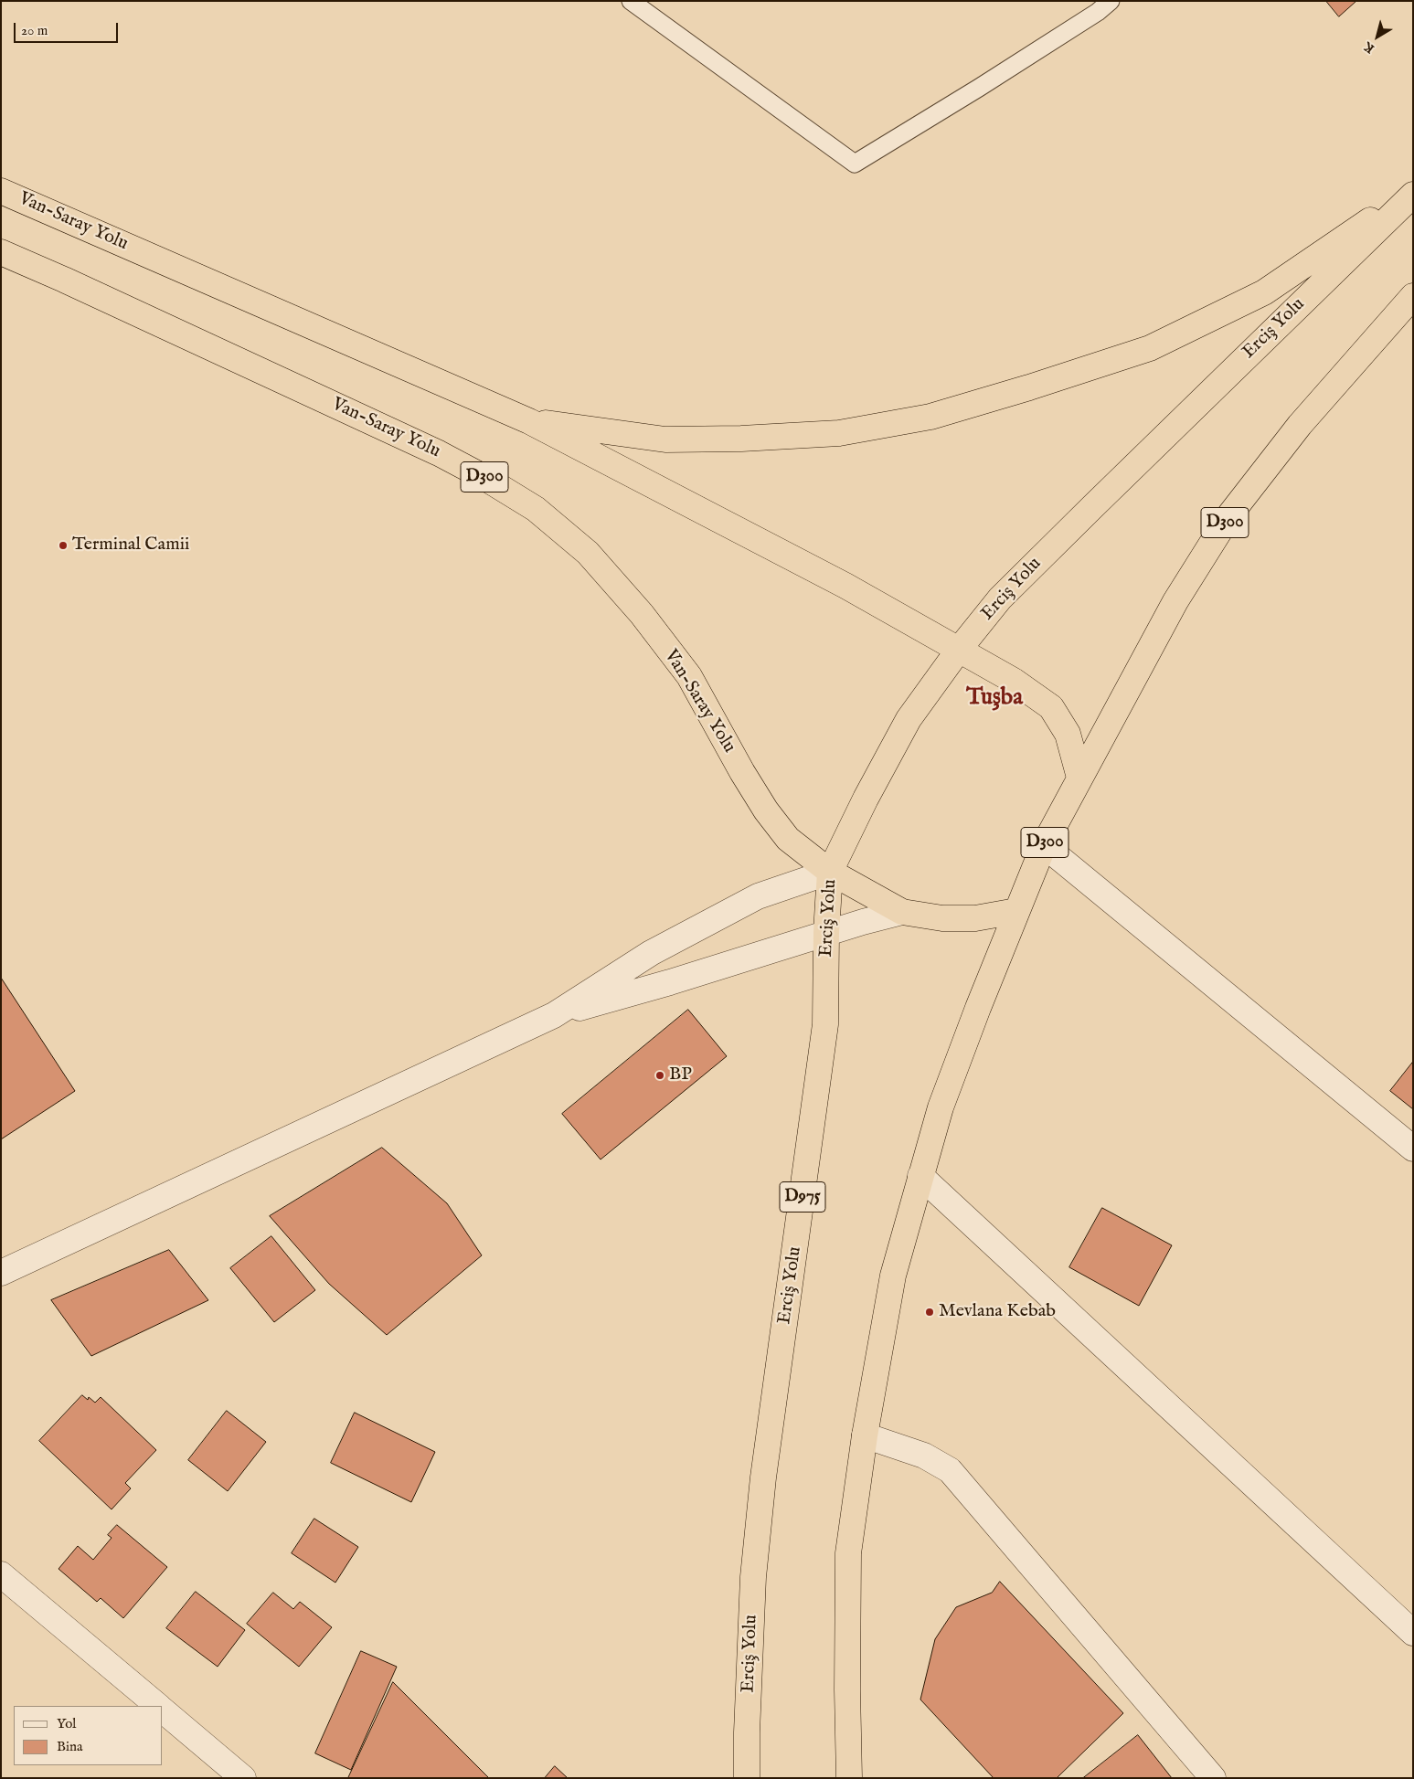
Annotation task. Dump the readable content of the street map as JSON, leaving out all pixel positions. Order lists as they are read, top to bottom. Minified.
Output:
{"streets":{"highway":["Van-Saray Yolu","Erciş Yolu","D300","D975"]},"crossings":[["Van-Saray Yolu","Erciş Yolu"],["Van-Saray Yolu","D300"]],"districts":["Tuşba"],"places":["Terminal Camii","BP","Mevlana Kebab"],"legend":["Yol","Bina"],"scale_bar":"20 m","north":"bottom left"}
